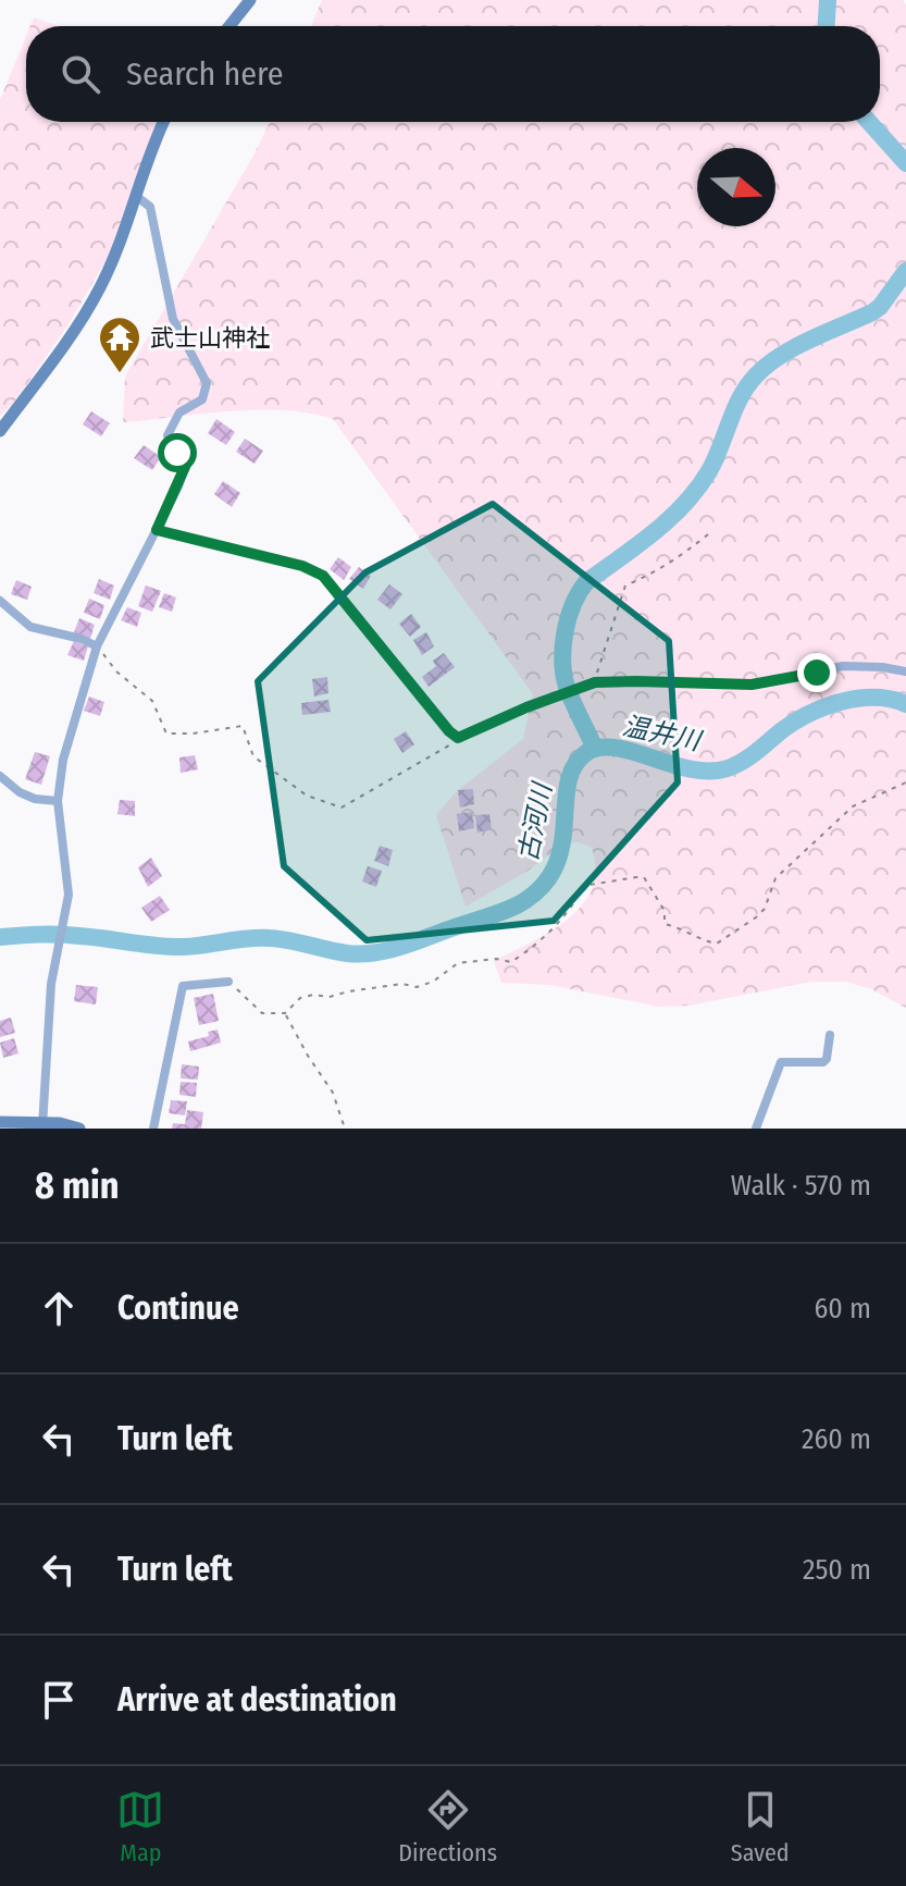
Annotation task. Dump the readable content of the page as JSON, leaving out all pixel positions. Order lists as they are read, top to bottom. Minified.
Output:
{"water":["温井川","古河川"],"places":{"temple":["武士山神社"]},"north":"right","page":{"search":"Search here","heading":["8 min","Walk · 570 m"],"list":[["Continue","60 m"],["Turn left","260 m"],["Turn left","250 m"],"Arrive at destination"],"nav":["Map","Directions","Saved"]}}
